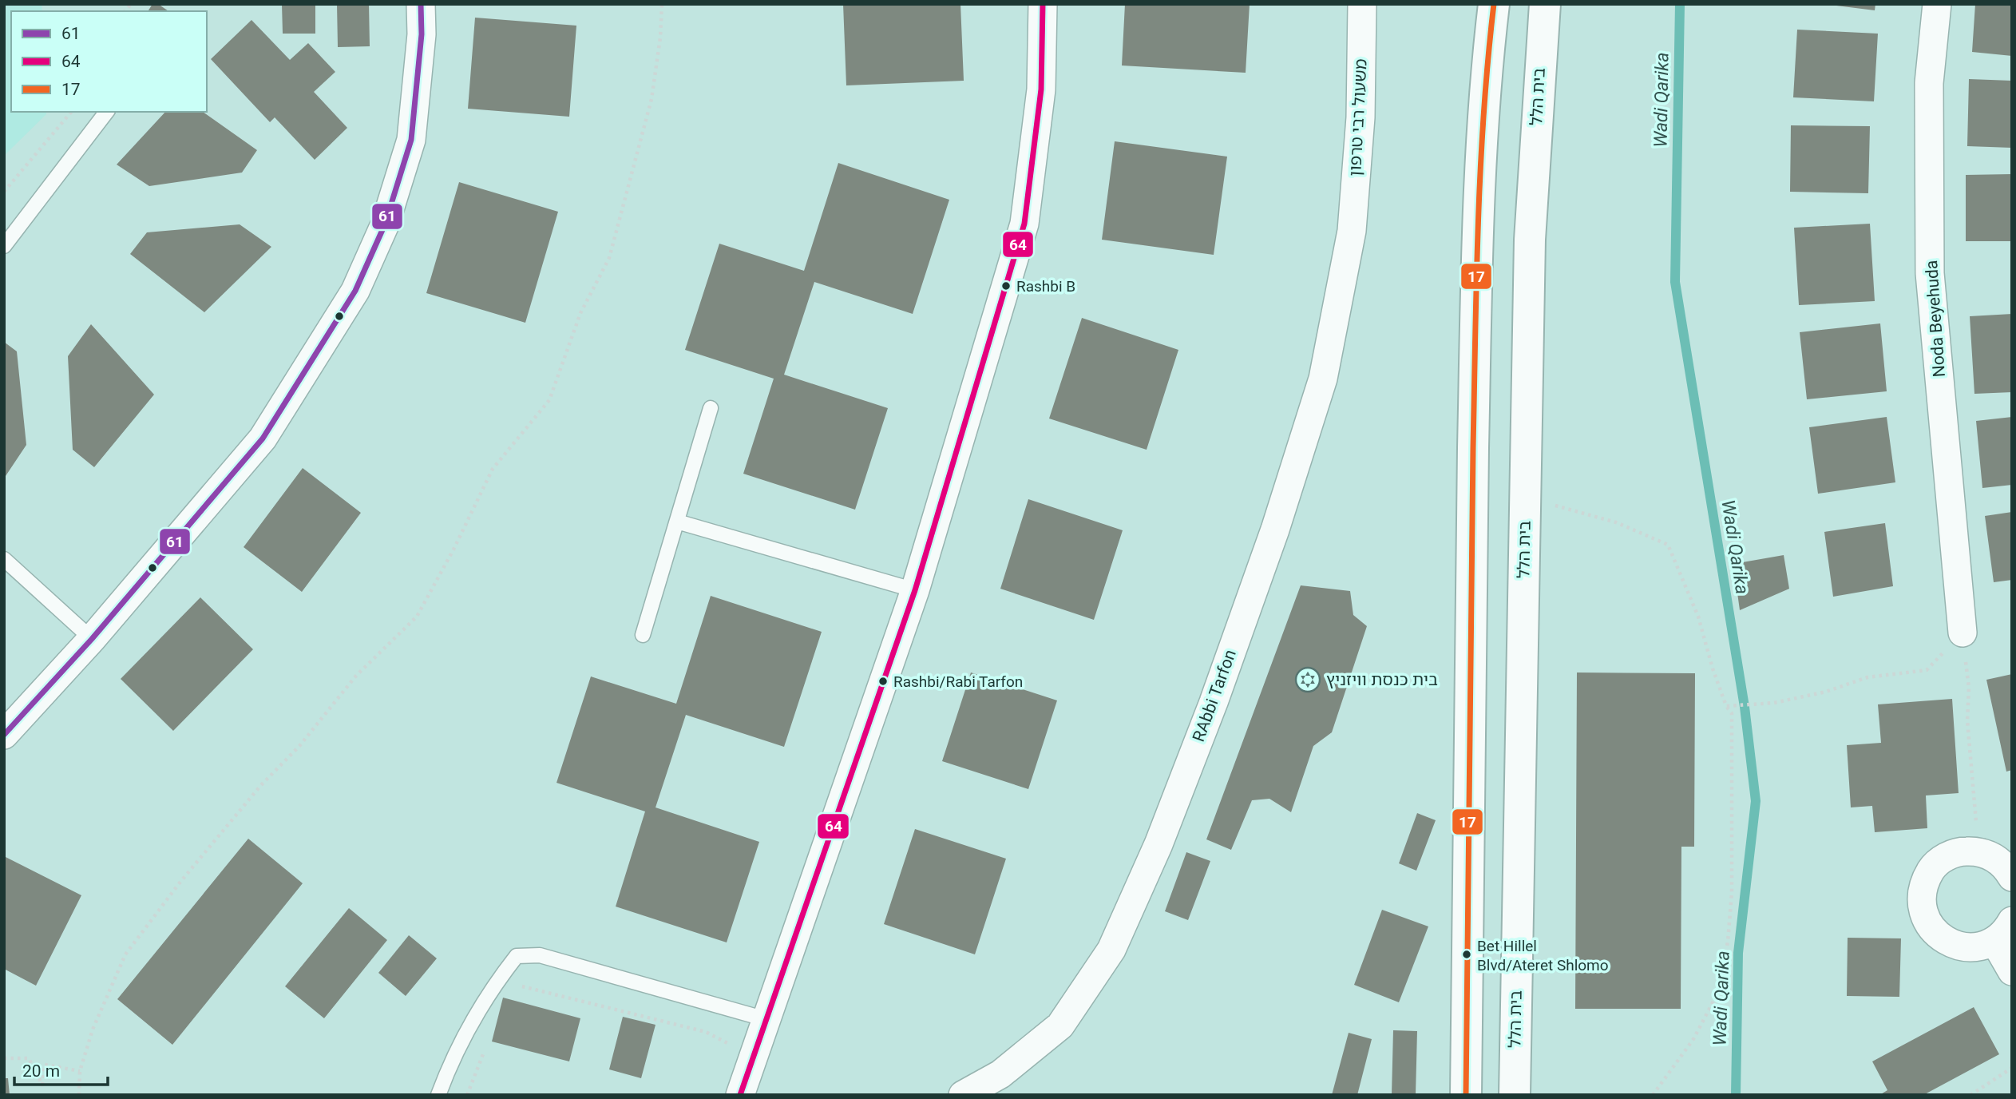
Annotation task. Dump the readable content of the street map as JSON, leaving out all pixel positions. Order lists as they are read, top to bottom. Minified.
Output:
{"streets":{"street":["בית הלל","משעול רבי טרפון","Noda Beyehuda","RAbbi Tarfon"]},"crossings":[["משעול רבי טרפון","RAbbi Tarfon"]],"water":["Wadi Qarika"],"places":{"other":["Rashbi B","Rashbi/Rabi Tarfon","Bet Hillel Blvd/Ateret Shlomo"],"synagogue":["בית כנסת וויזניץ"]},"lines":["transit line 61","transit line 64","transit line 17"],"legend":["61","64","17"],"scale_bar":"20 m"}
